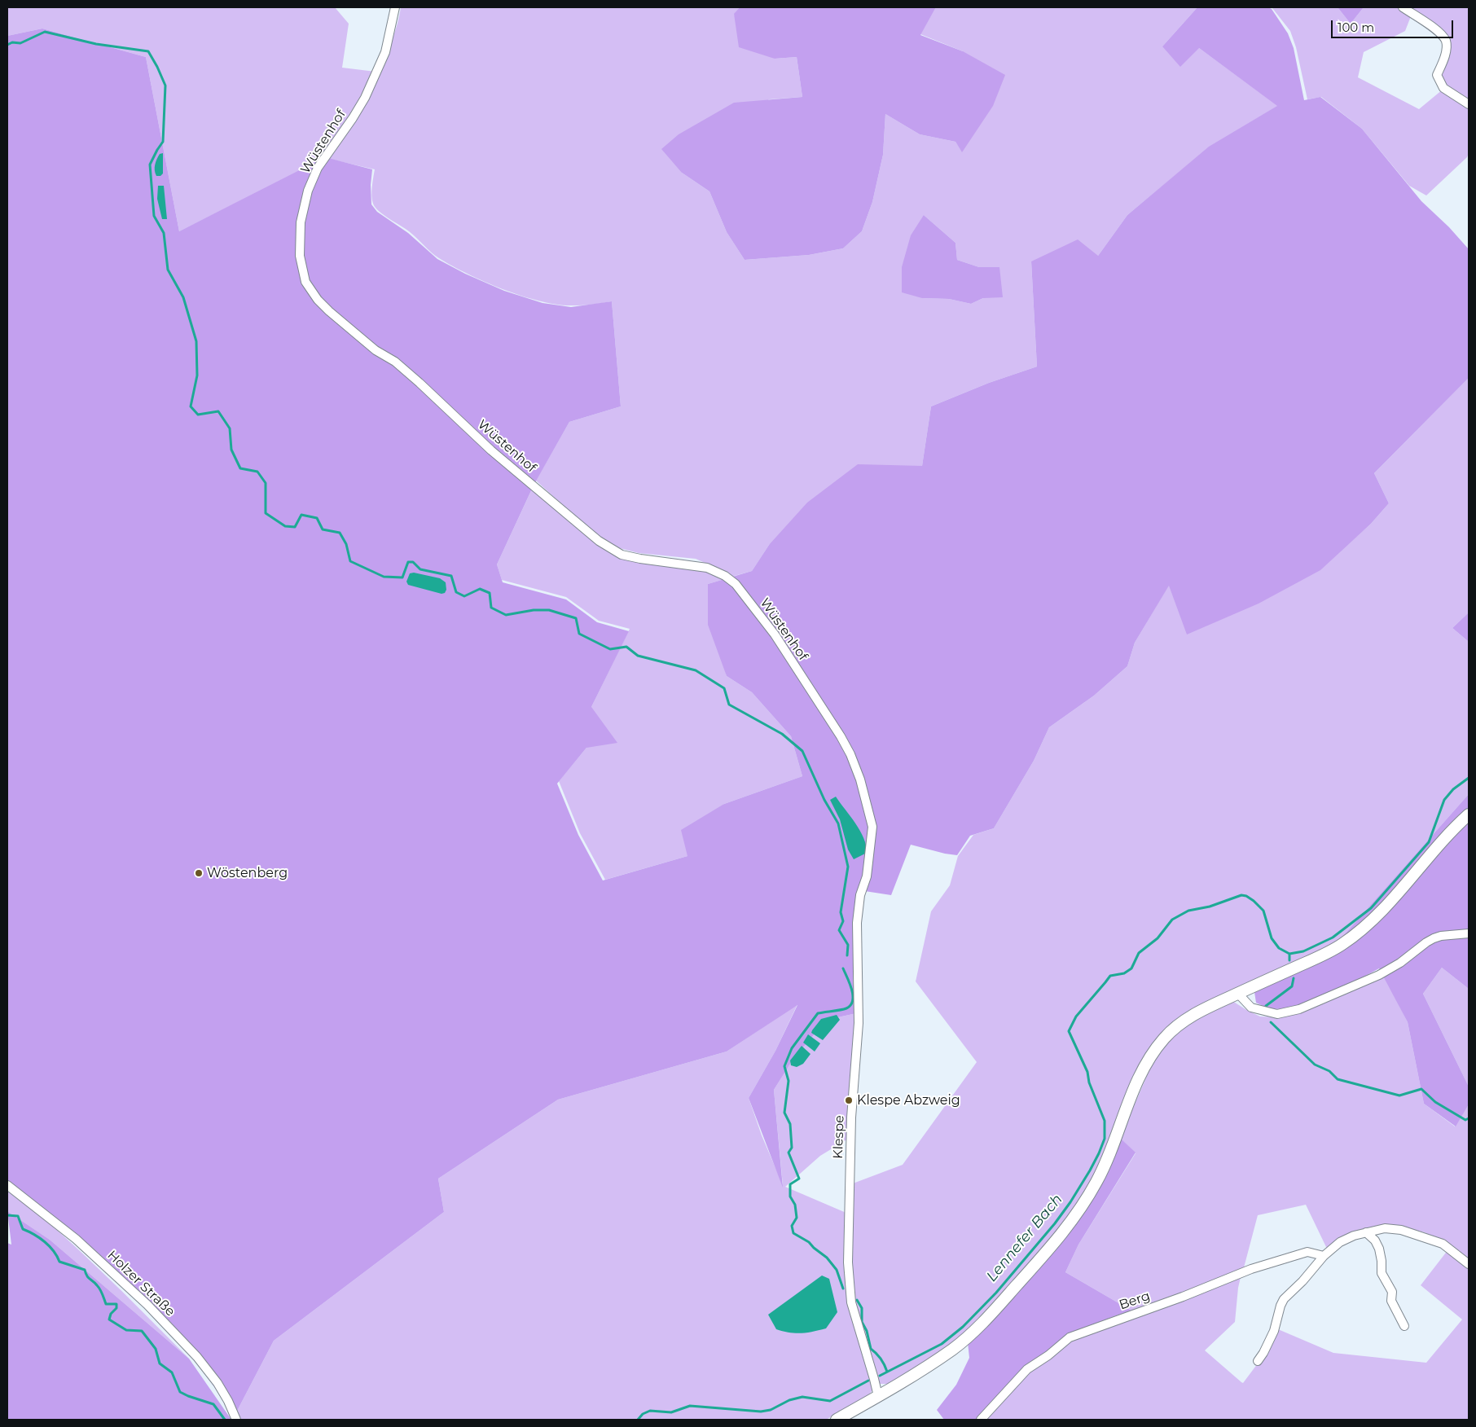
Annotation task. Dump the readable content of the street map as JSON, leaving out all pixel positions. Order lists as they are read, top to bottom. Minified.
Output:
{"streets":{"street":["Wüstenhof","Klespe","Holzer Straße","Berg"]},"crossings":[["Wüstenhof","Klespe"]],"water":["Lennefer Bach"],"places":["Wöstenberg","Klespe Abzweig"],"scale_bar":"100 m"}
